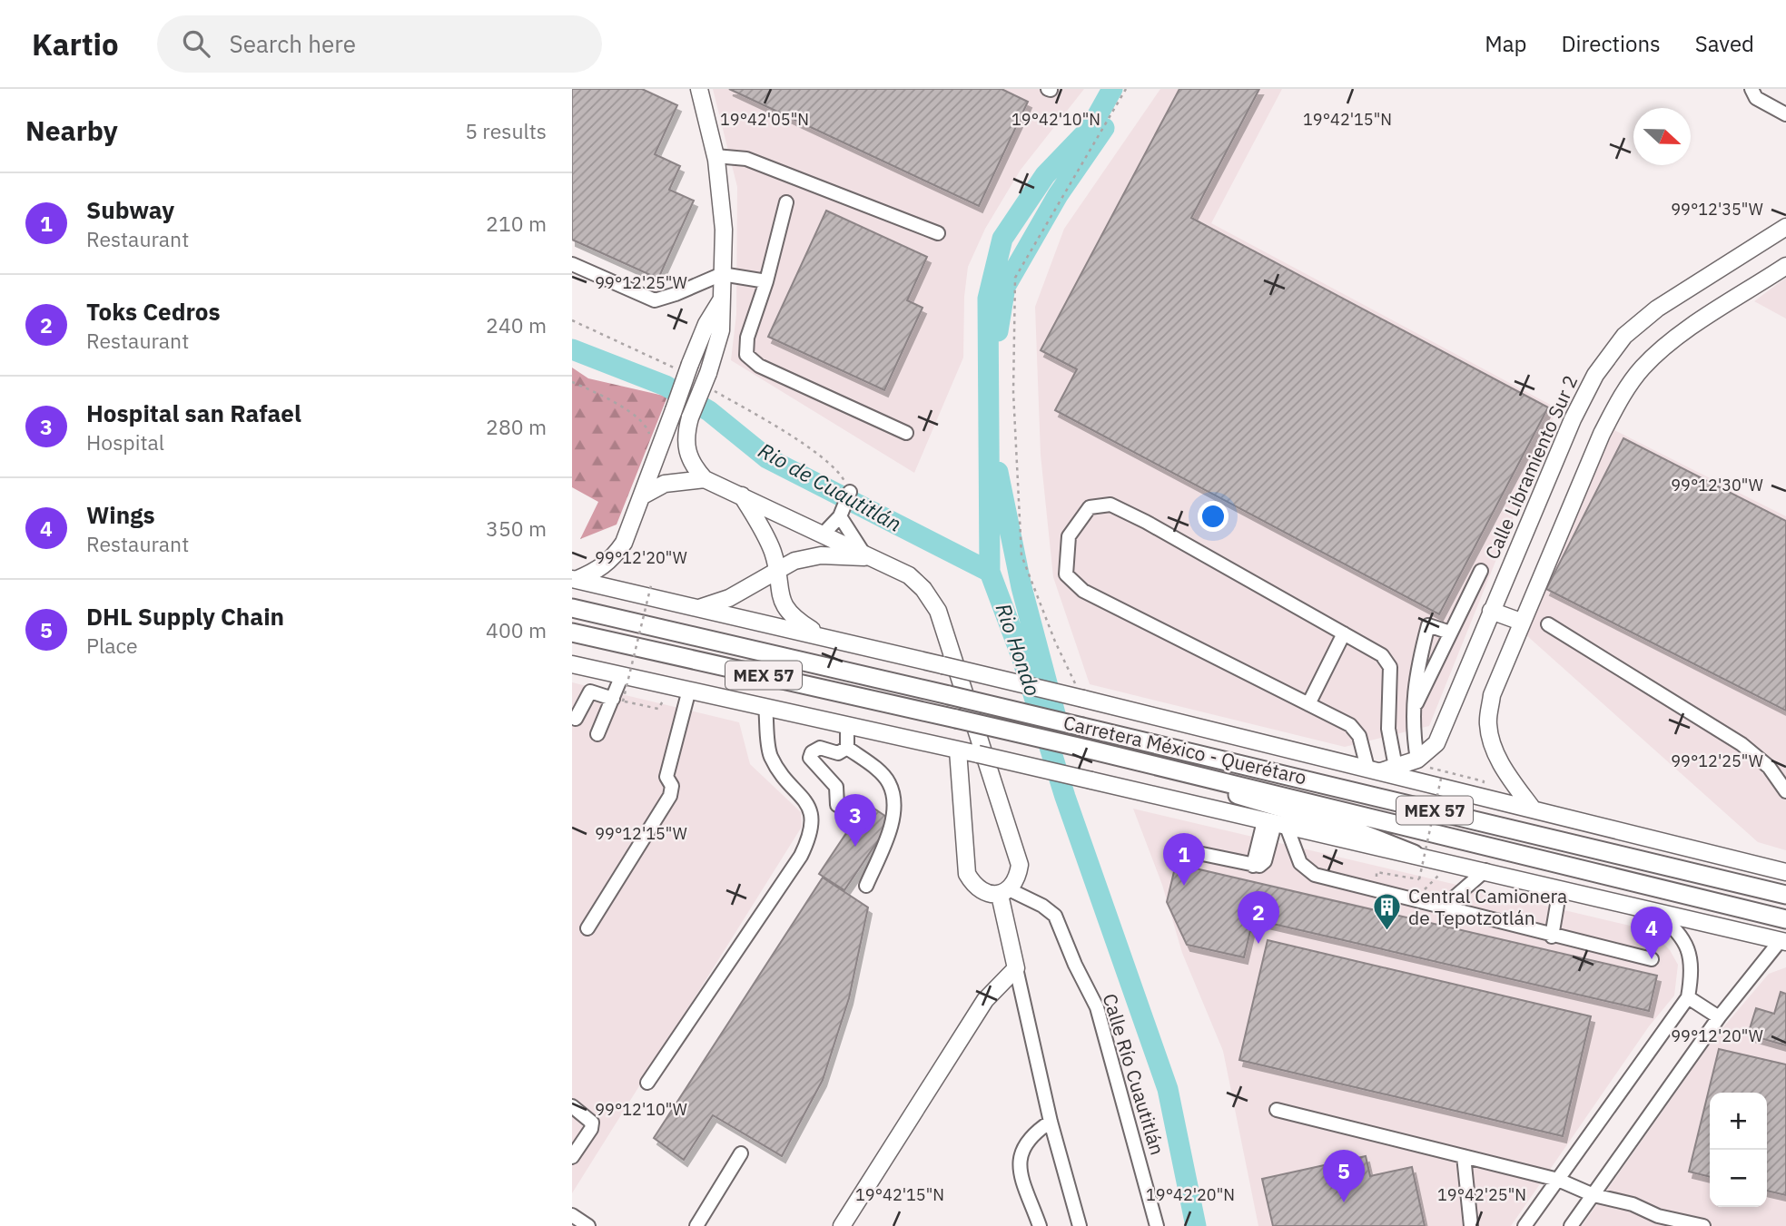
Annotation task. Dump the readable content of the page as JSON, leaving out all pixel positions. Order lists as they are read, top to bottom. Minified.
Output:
{"streets":{"highway":["MEX 57","Carretera México - Querétaro"],"main road":["Calle Libramiento Sur 2"],"street":["Calle Río Cuautitlán"]},"water":["Rio de Cuautitlán","Rio Hondo"],"places":{"building":["Central Camionera de Tepotzotlán"]},"north":"right","page":{"header":"Kartio","search":"Search here","nav":["Map","Directions","Saved"],"heading":["Nearby","5 results"],"list":[{"mark":"1","name":"Subway","note":"Restaurant","value":"210 m"},{"mark":"2","name":"Toks Cedros","note":"Restaurant","value":"240 m"},{"mark":"3","name":"Hospital san Rafael","note":"Hospital","value":"280 m"},{"mark":"4","name":"Wings","note":"Restaurant","value":"350 m"},{"mark":"5","name":"DHL Supply Chain","note":"Place","value":"400 m"}],"pins":["3","1","2","4","5"],"map_buttons":["+","−"]},"coordinates":["19°42'05\"N","19°42'10\"N","19°42'15\"N","99°12'35\"W","99°12'25\"W","99°12'30\"W","99°12'20\"W","99°12'15\"W","99°12'10\"W","19°42'20\"N","19°42'25\"N"]}
